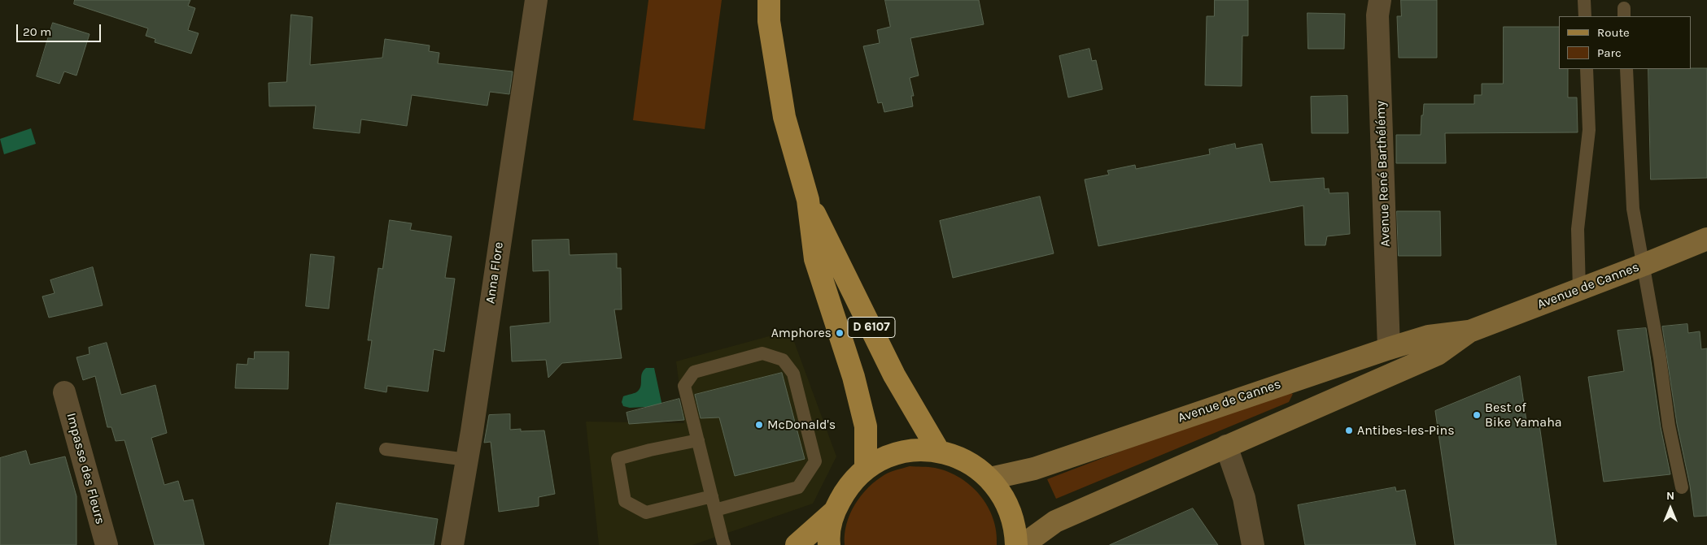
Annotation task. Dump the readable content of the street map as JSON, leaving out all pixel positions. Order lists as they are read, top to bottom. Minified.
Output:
{"streets":{"main road":["Avenue de Cannes","D 6107"],"street":["Avenue René Barthélémy","Anna Flore","Impasse des Fleurs"]},"crossings":[["Avenue René Barthélémy","Avenue de Cannes"]],"places":["Amphores","Best of Bike Yamaha","McDonald's","Antibes-les-Pins"],"legend":["Route","Parc"],"scale_bar":"20 m","north":"top"}
